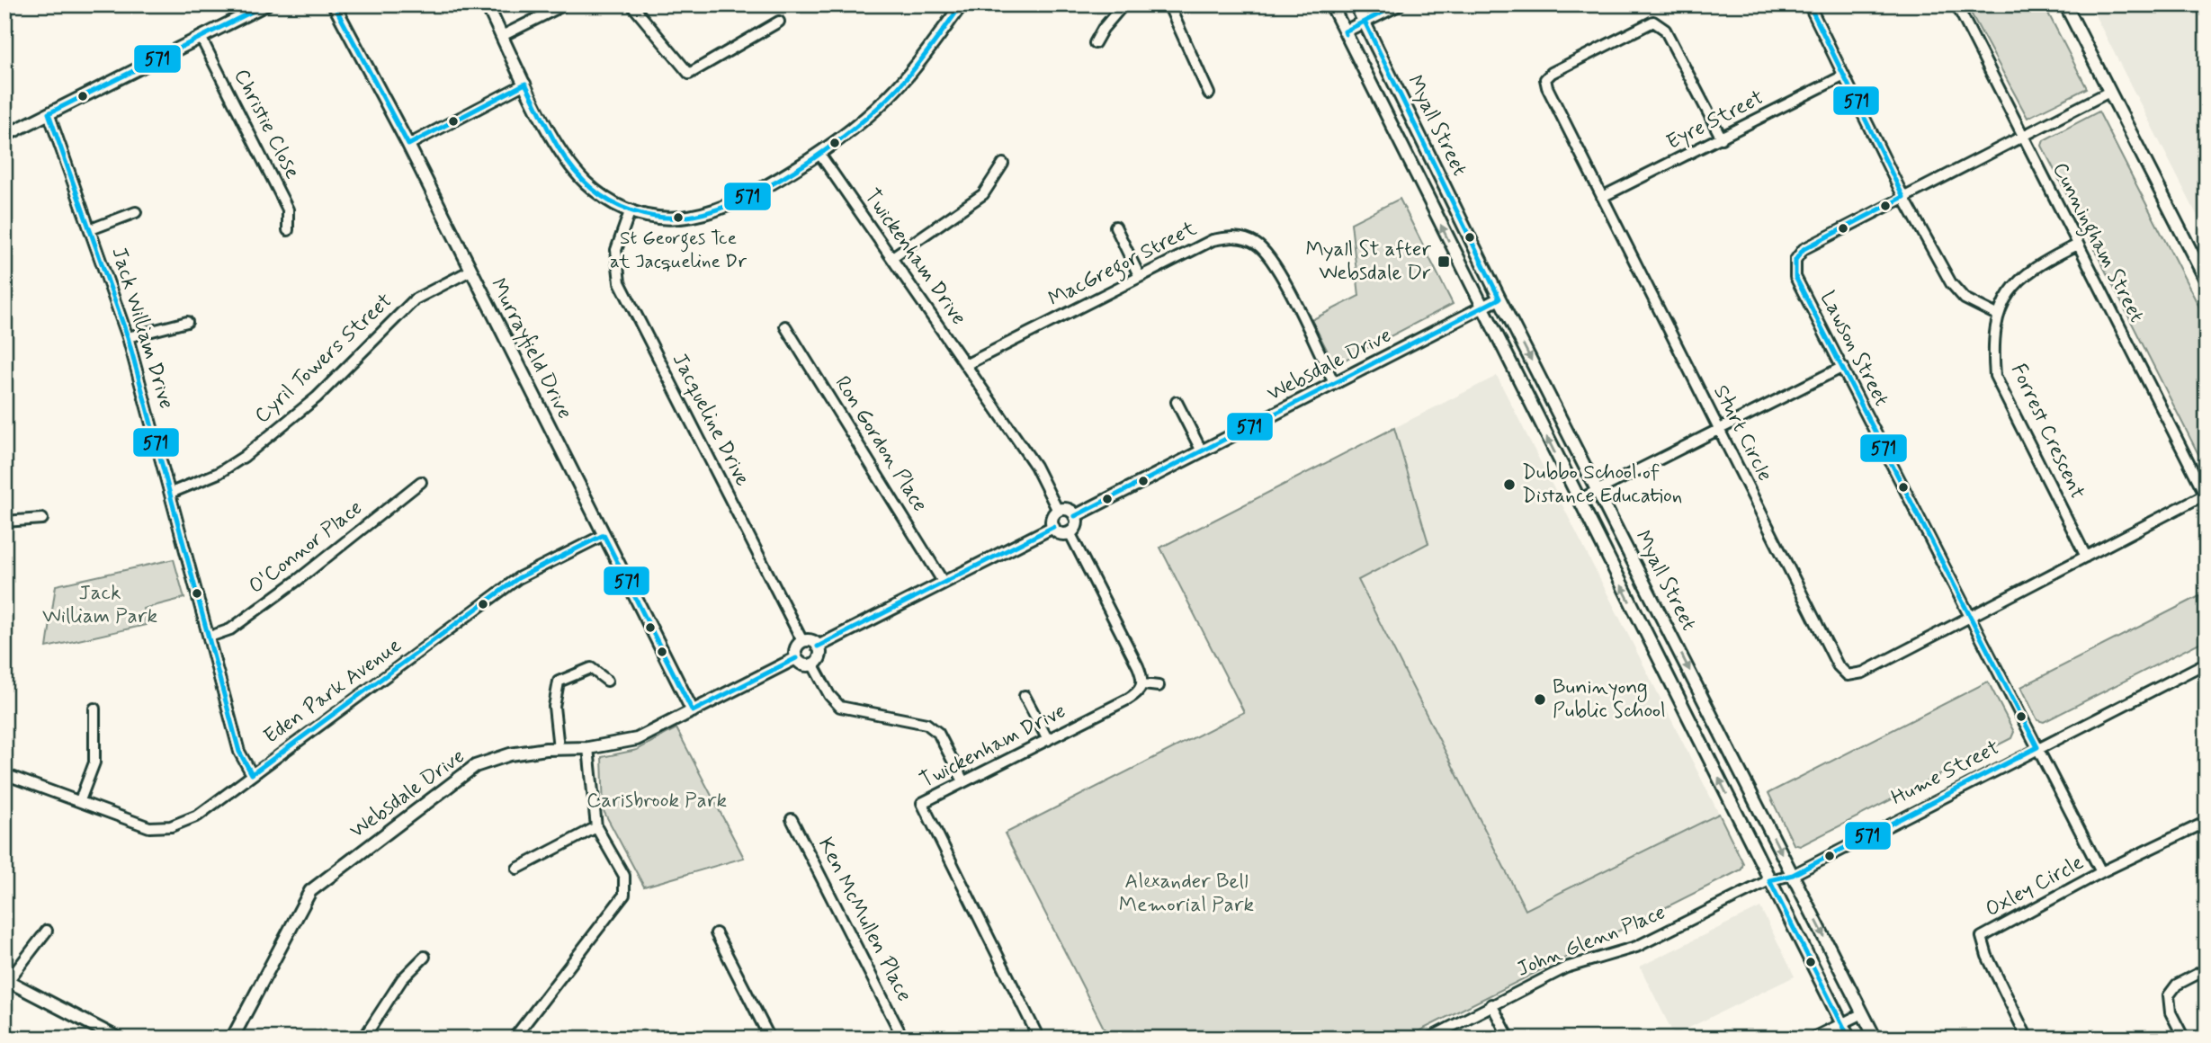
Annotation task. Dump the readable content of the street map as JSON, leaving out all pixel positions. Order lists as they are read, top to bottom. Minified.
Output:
{"streets":{"street":["Eyre Street","Christie Close","Myall Street","Cunningham Street","Twickenham Drive","MacGregor Street","Jack William Drive","Murrayfield Drive","Lawson Street","Cyril Towers Street","Websdale Drive","Jacqueline Drive","Forrest Crescent","Sturt Circle","Ron Gordon Place","O'Connor Place","Eden Park Avenue","Hume Street","Oxley Circle","Ken McMullen Place","John Glenn Place"]},"crossings":[["Eyre Street","Sturt Circle"],["Myall Street","Websdale Drive"],["Myall Street","Hume Street"],["Myall Street","John Glenn Place"],["Cunningham Street","Lawson Street"],["Cunningham Street","Forrest Crescent"],["Cunningham Street","Sturt Circle"],["Twickenham Drive","MacGregor Street"],["Twickenham Drive","Websdale Drive"],["MacGregor Street","Websdale Drive"],["Jack William Drive","Cyril Towers Street"],["Jack William Drive","O'Connor Place"],["Jack William Drive","Eden Park Avenue"],["Murrayfield Drive","Cyril Towers Street"],["Murrayfield Drive","Websdale Drive"],["Murrayfield Drive","Eden Park Avenue"],["Lawson Street","Sturt Circle"],["Lawson Street","Hume Street"],["Lawson Street","Oxley Circle"],["Websdale Drive","Jacqueline Drive"],["Forrest Crescent","Sturt Circle"],["Hume Street","John Glenn Place"]],"parks":["Jack William Park","Carisbrook Park","Alexander Bell Memorial Park"],"places":{"other":["St Georges Tce at Jacqueline Dr","Dubbo School of Distance Education","Buninyong Public School"],"transit":["Myall St after Websdale Dr"]},"lines":["transit line 571"]}
